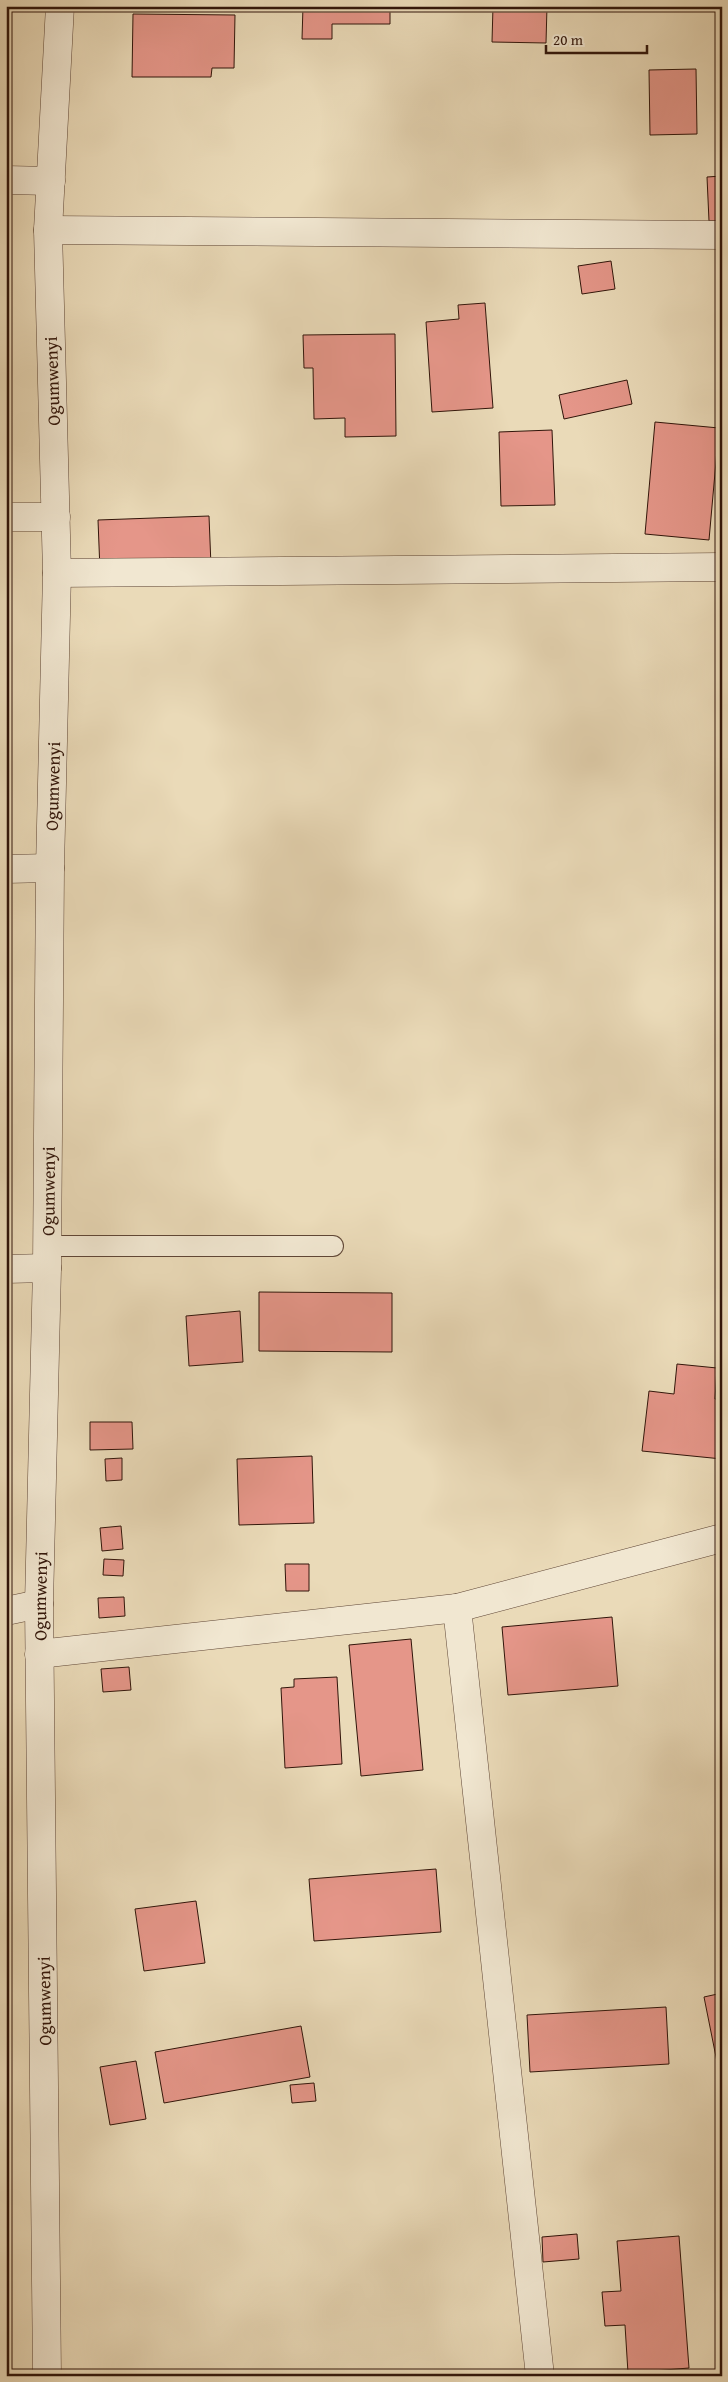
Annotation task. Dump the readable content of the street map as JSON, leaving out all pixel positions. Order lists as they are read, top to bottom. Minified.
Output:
{"streets":{"street":["Ogumwenyi"]},"scale_bar":"20 m"}
